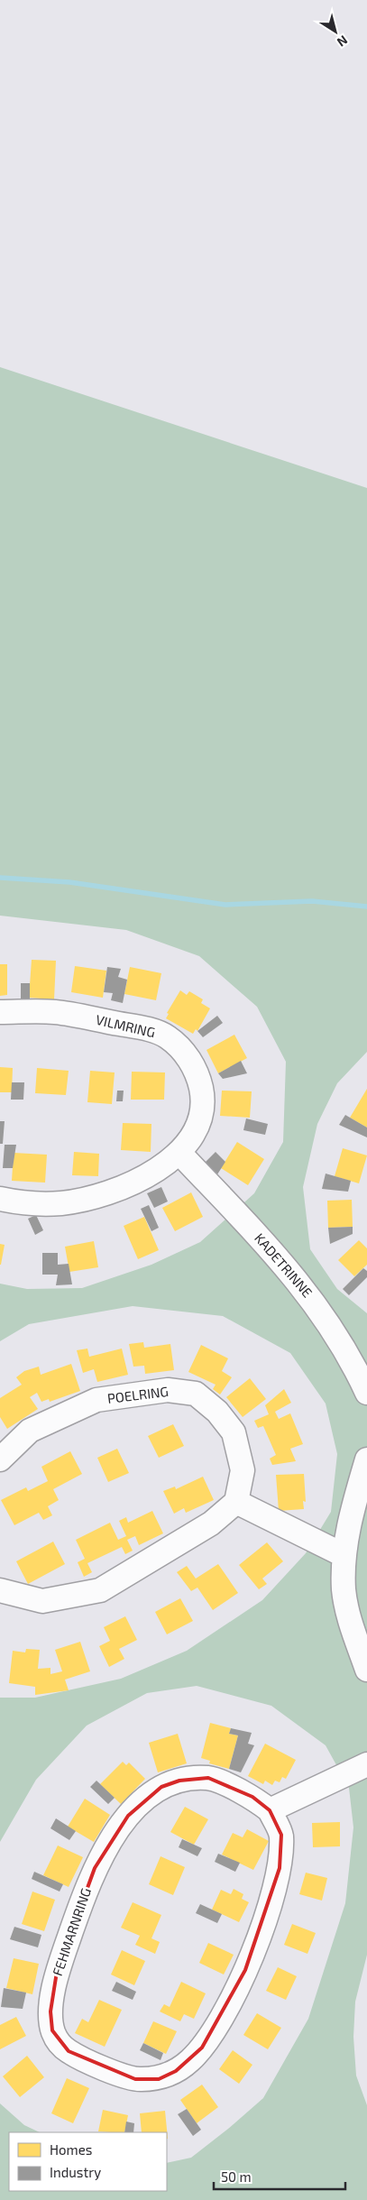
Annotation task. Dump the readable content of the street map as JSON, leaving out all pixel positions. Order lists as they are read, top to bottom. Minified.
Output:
{"streets":{"street":["VILMRING","KADETRINNE","POELRING","FEHMARNRING"]},"crossings":[["VILMRING","KADETRINNE"]],"legend":["Homes","Industry"],"scale_bar":"50 m","north":"bottom right"}
